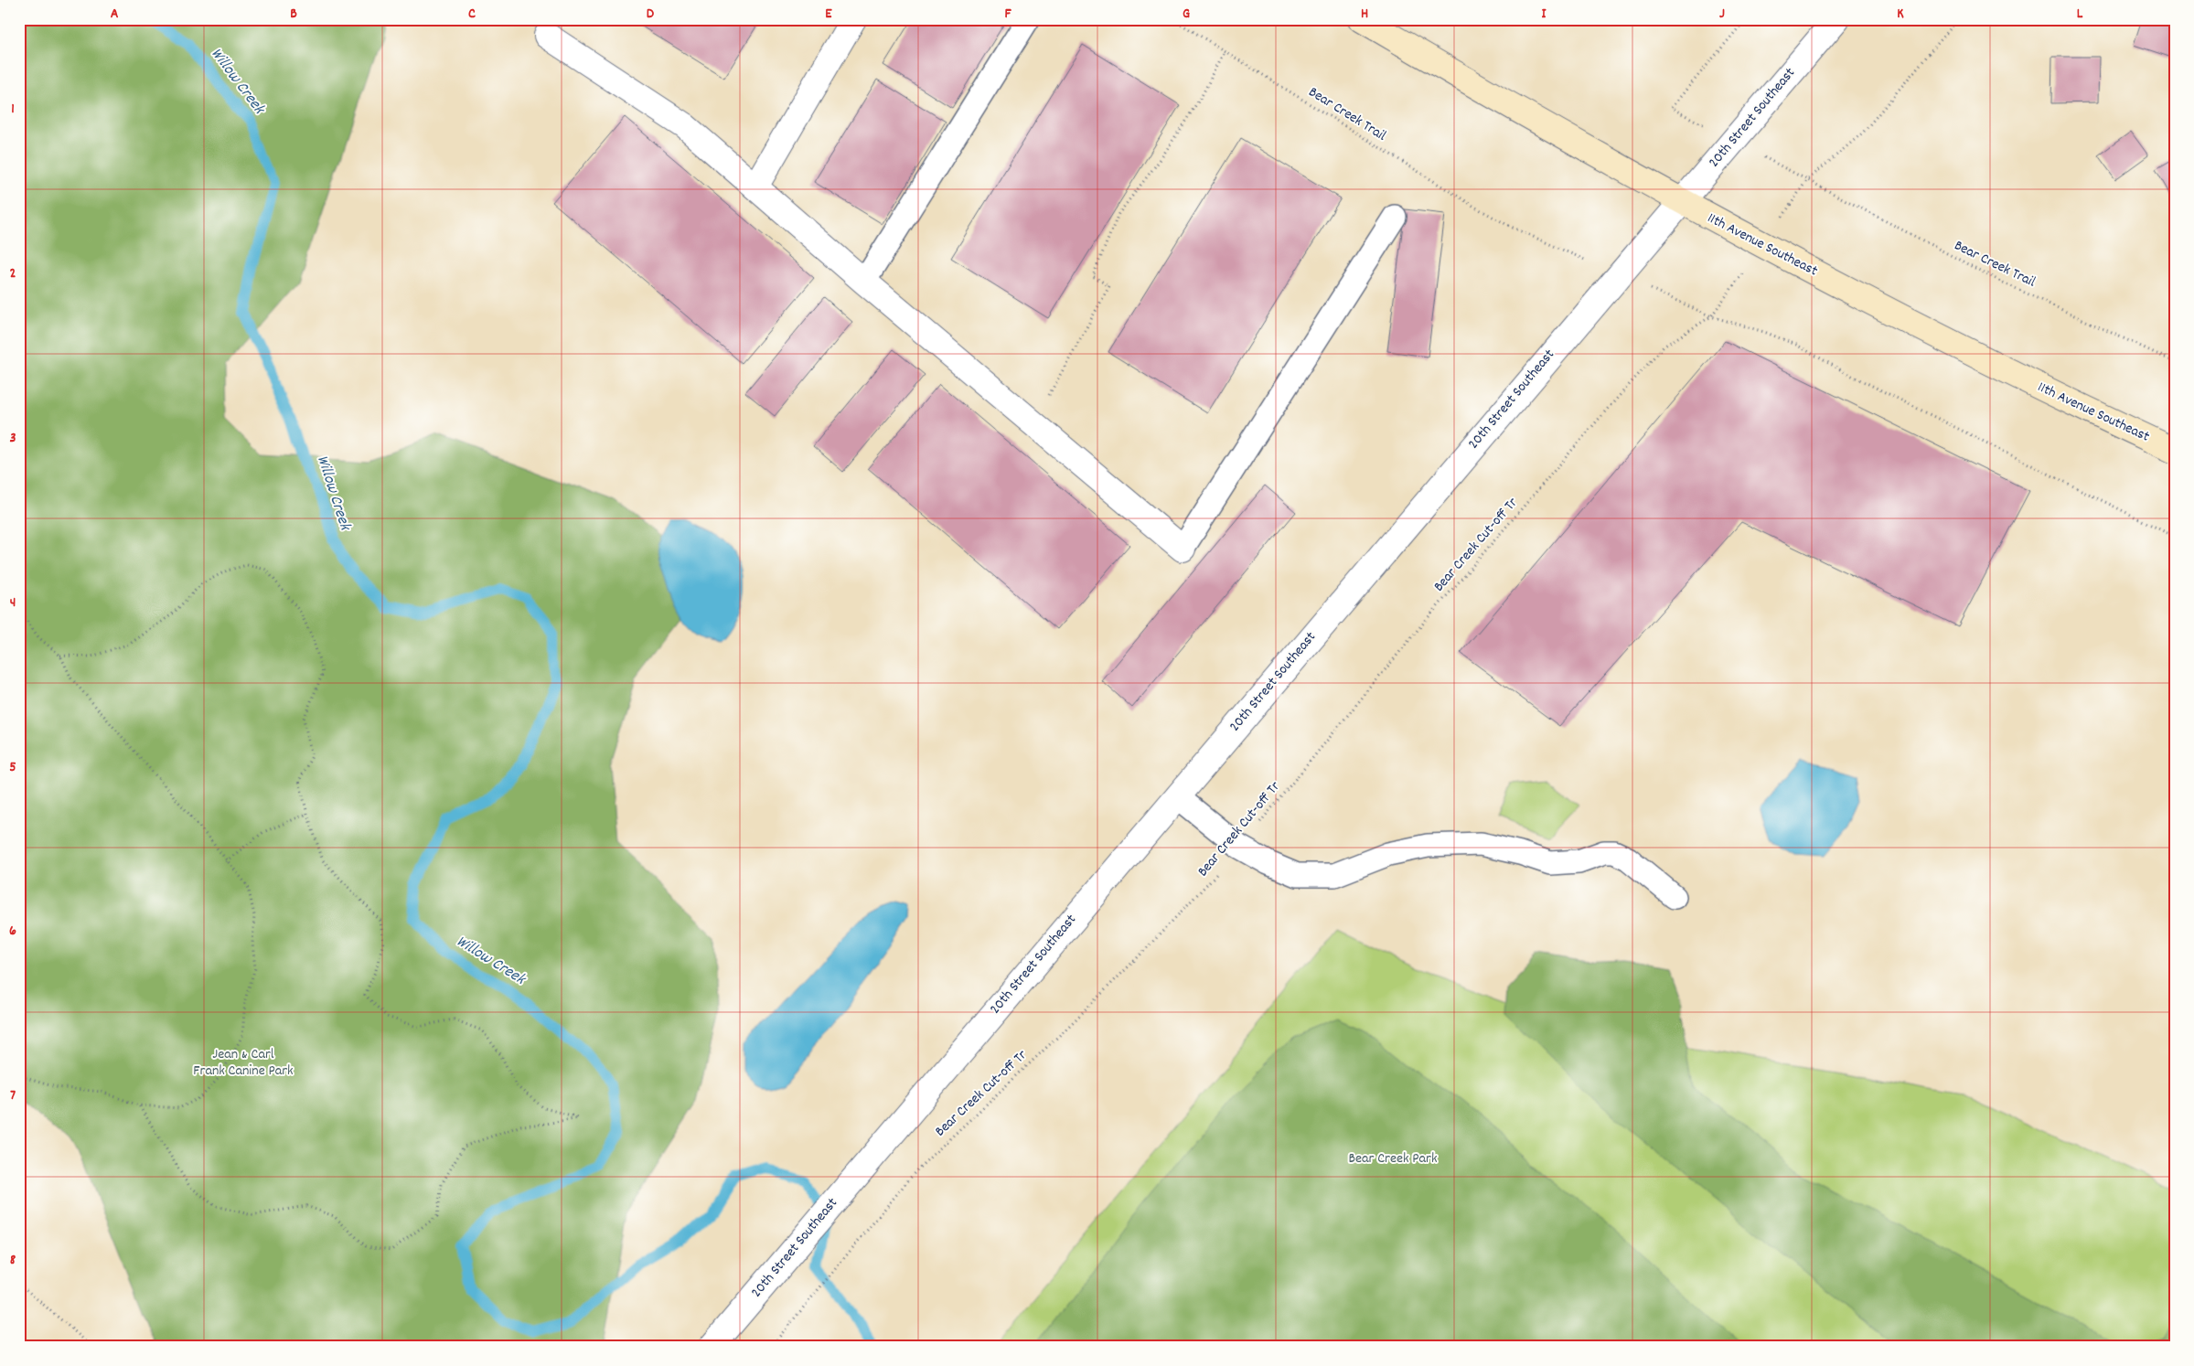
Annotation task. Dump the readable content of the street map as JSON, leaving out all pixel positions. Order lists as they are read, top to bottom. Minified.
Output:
{"streets":{"main road":["11th Avenue Southeast"],"street":["20th Street Southeast"],"path":["Bear Creek Trail","Bear Creek Cut-off Tr"]},"crossings":[["20th Street Southeast","11th Avenue Southeast"]],"water":["Willow Creek"],"parks":["Jean & Carl Frank Canine Park","Bear Creek Park"],"grid":{"columns":["A","B","C","D","E","F","G","H","I","J","K","L"],"rows":["1","2","3","4","5","6","7","8"]}}
